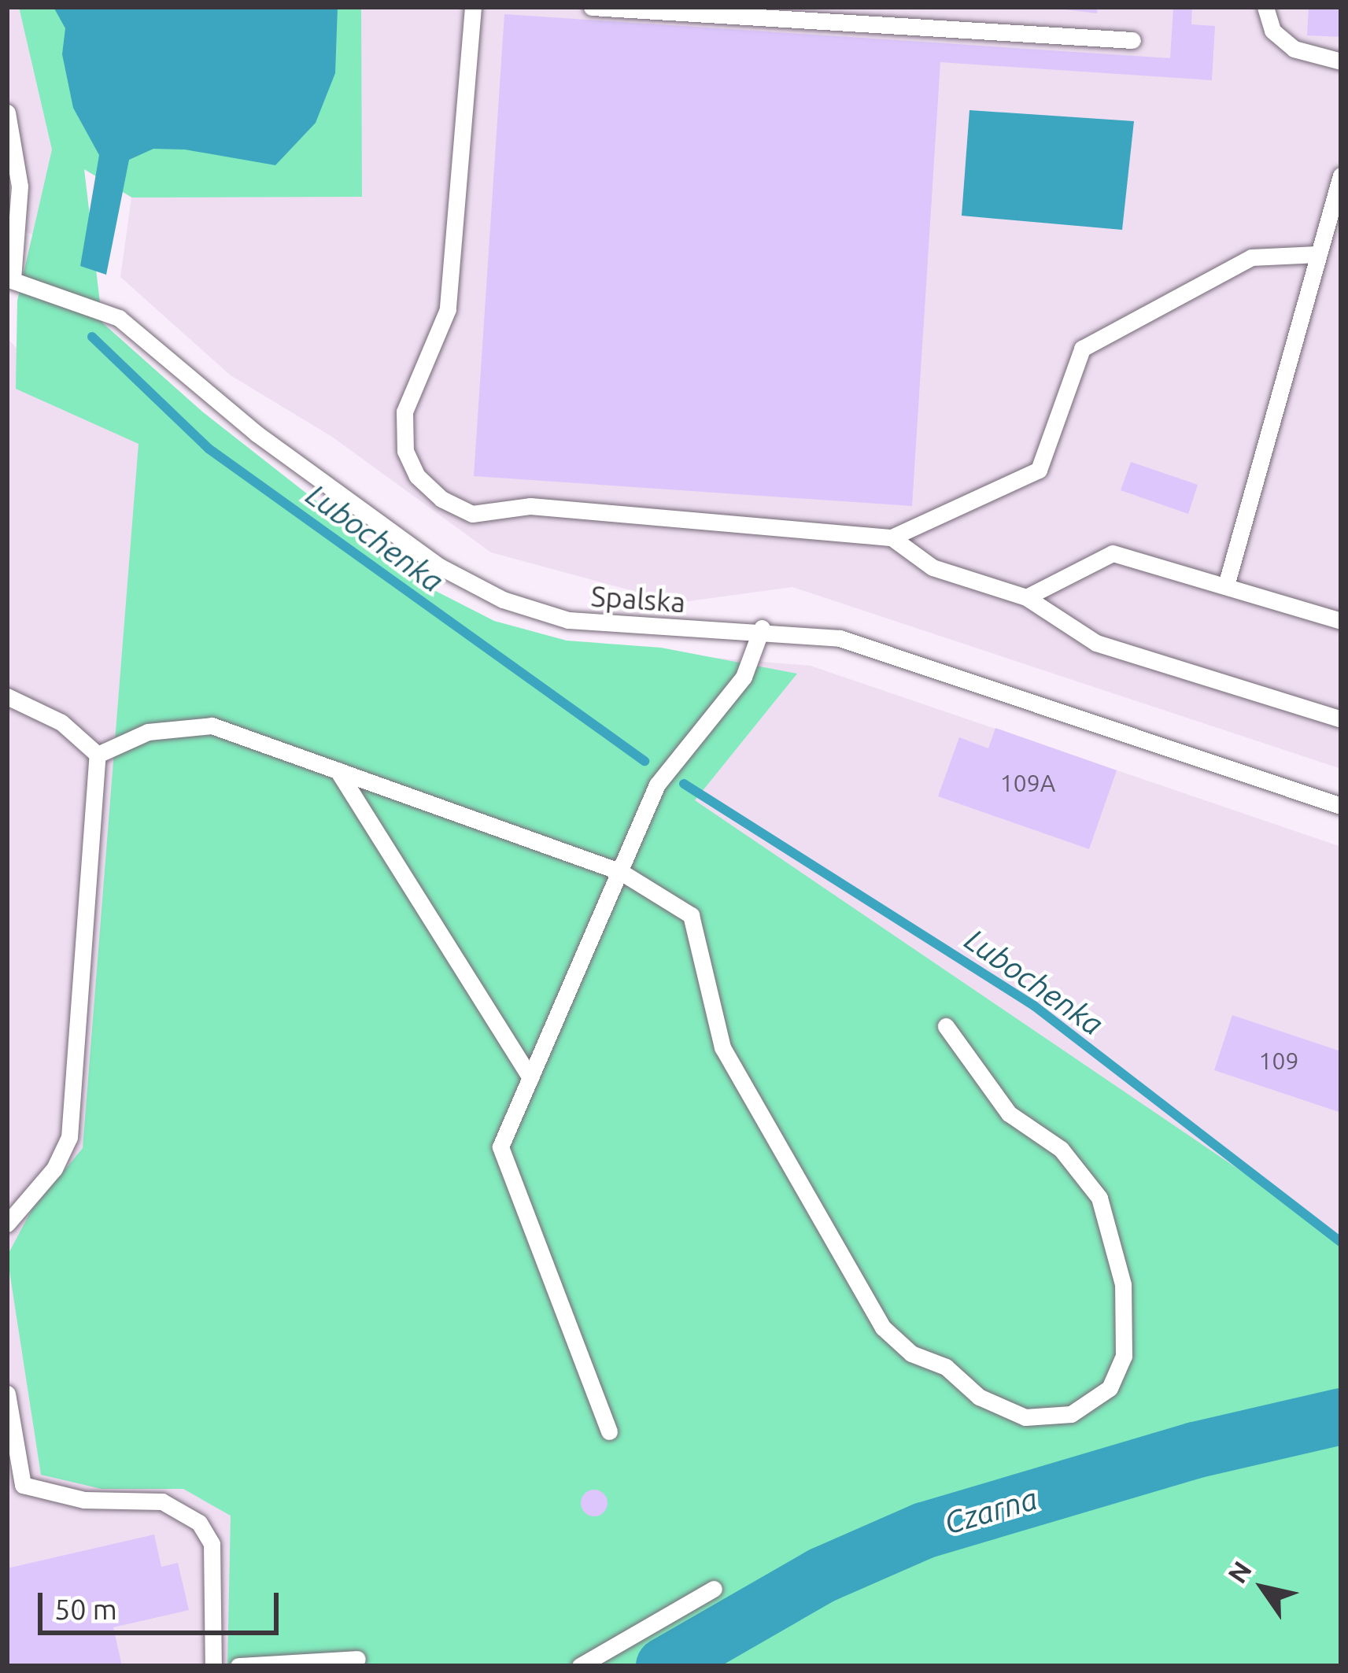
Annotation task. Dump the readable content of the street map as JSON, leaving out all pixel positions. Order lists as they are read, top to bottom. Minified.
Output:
{"streets":{"lane":["Spalska"]},"water":["Lubochenka","Czarna"],"house_numbers":["109A","109"],"scale_bar":"50 m","north":"top left"}
